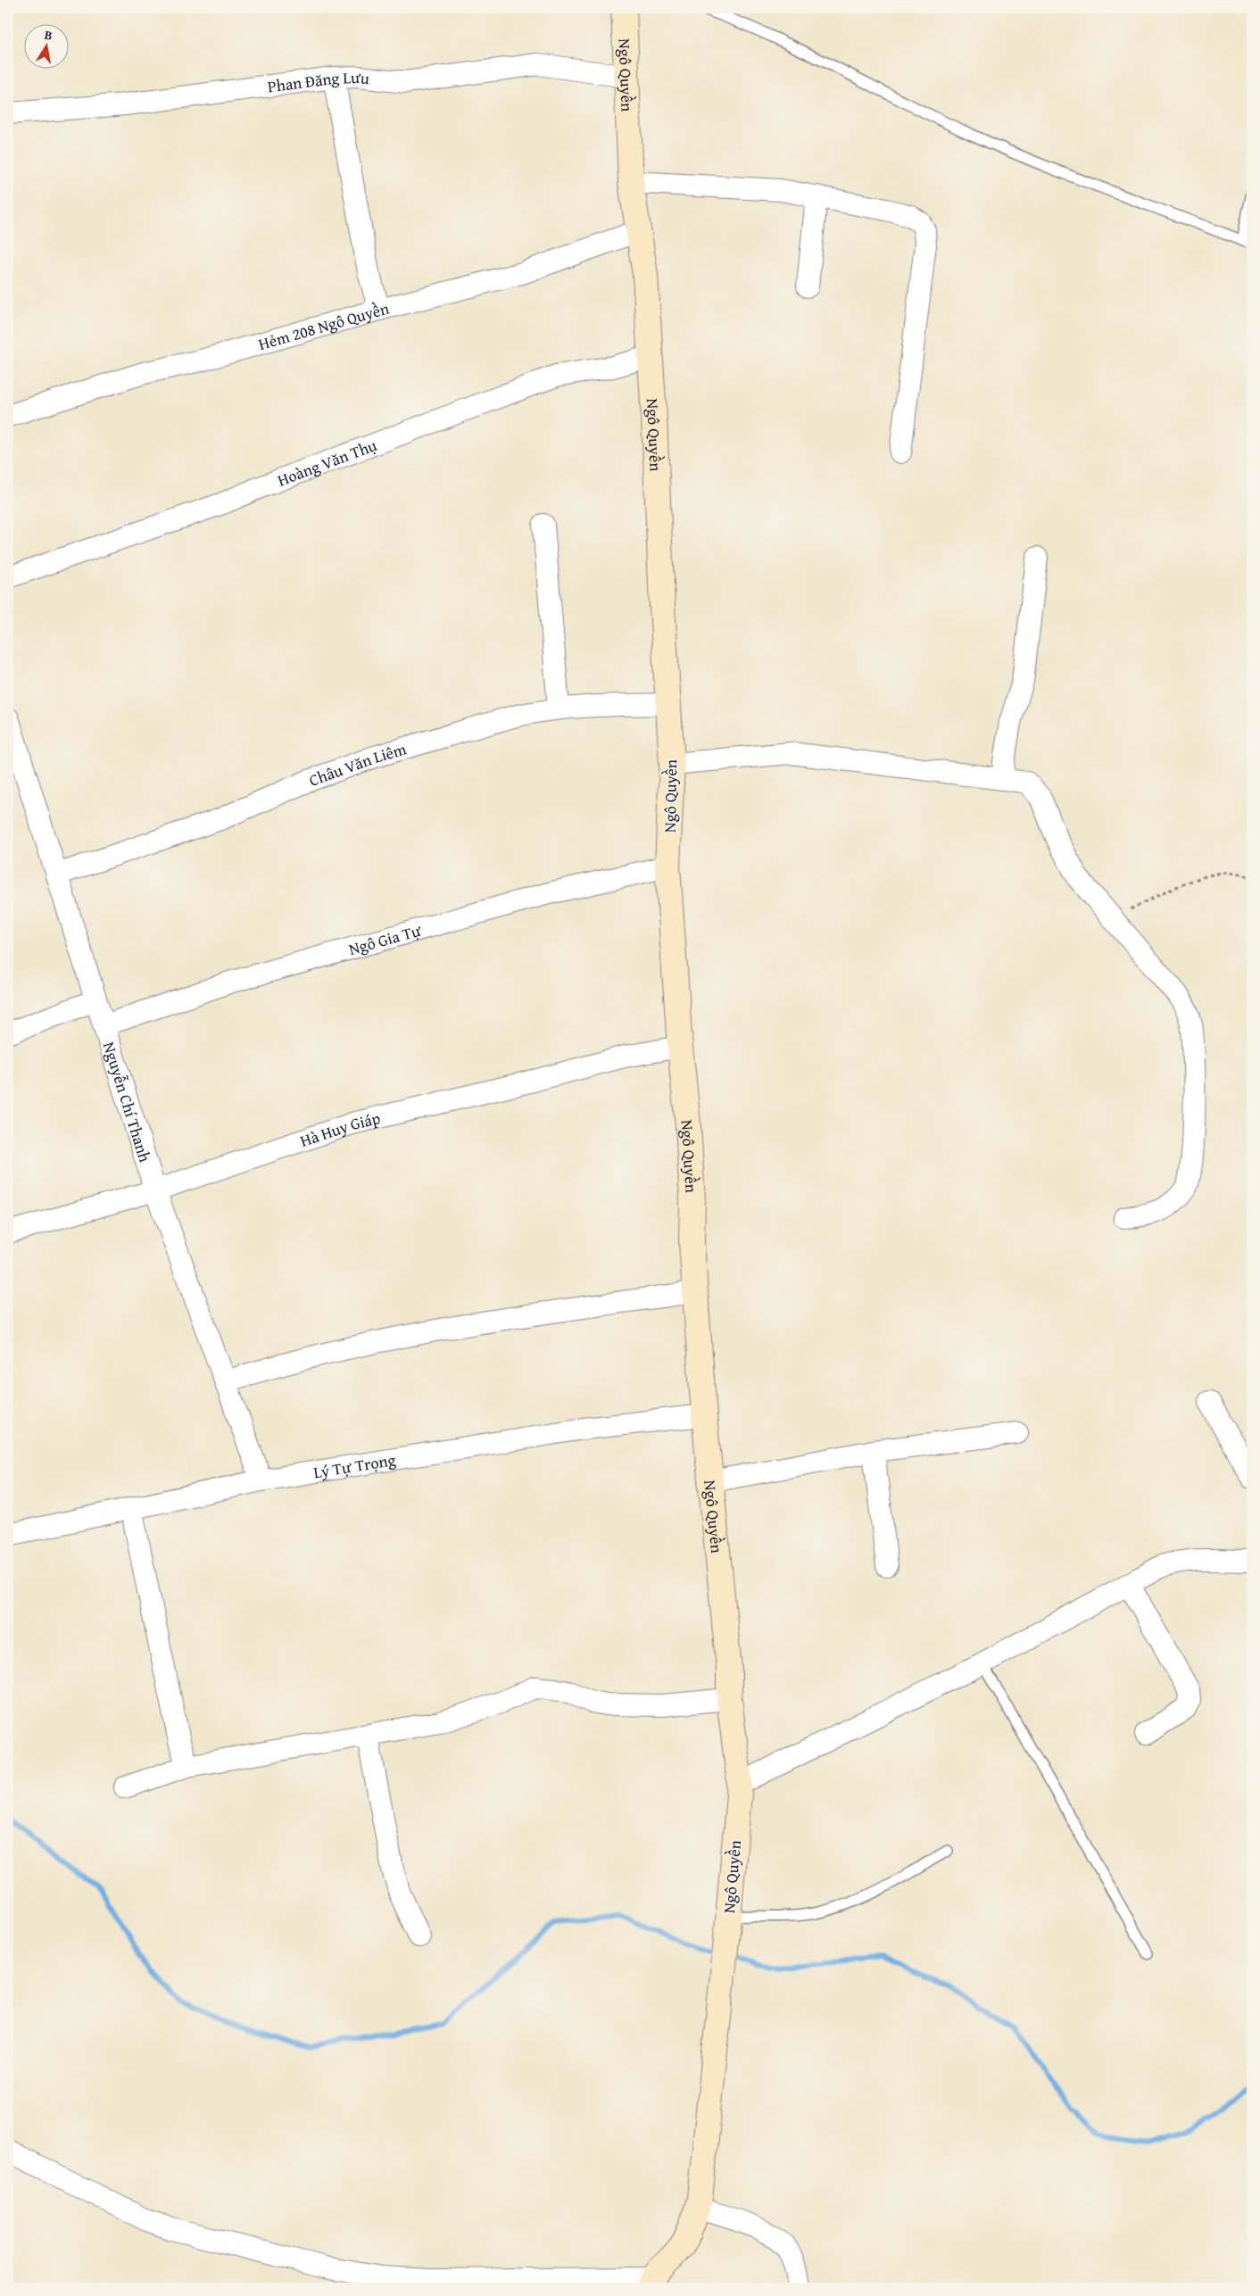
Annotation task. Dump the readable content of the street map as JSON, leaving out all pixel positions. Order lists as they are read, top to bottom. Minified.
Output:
{"streets":{"street":["Ngô Quyền","Phan Đăng Lưu","Hẻm 208 Ngô Quyền","Hoàng Văn Thụ","Châu Văn Liêm","Ngô Gia Tự","Nguyễn Chí Thanh","Hà Huy Giáp","Lý Tự Trọng"]},"crossings":[["Ngô Quyền","Phan Đăng Lưu"],["Ngô Quyền","Hẻm 208 Ngô Quyền"],["Ngô Quyền","Hoàng Văn Thụ"],["Ngô Quyền","Châu Văn Liêm"],["Ngô Quyền","Ngô Gia Tự"],["Ngô Quyền","Hà Huy Giáp"],["Ngô Quyền","Lý Tự Trọng"],["Châu Văn Liêm","Nguyễn Chí Thanh"],["Ngô Gia Tự","Nguyễn Chí Thanh"],["Nguyễn Chí Thanh","Hà Huy Giáp"],["Nguyễn Chí Thanh","Lý Tự Trọng"]],"north":"top"}
